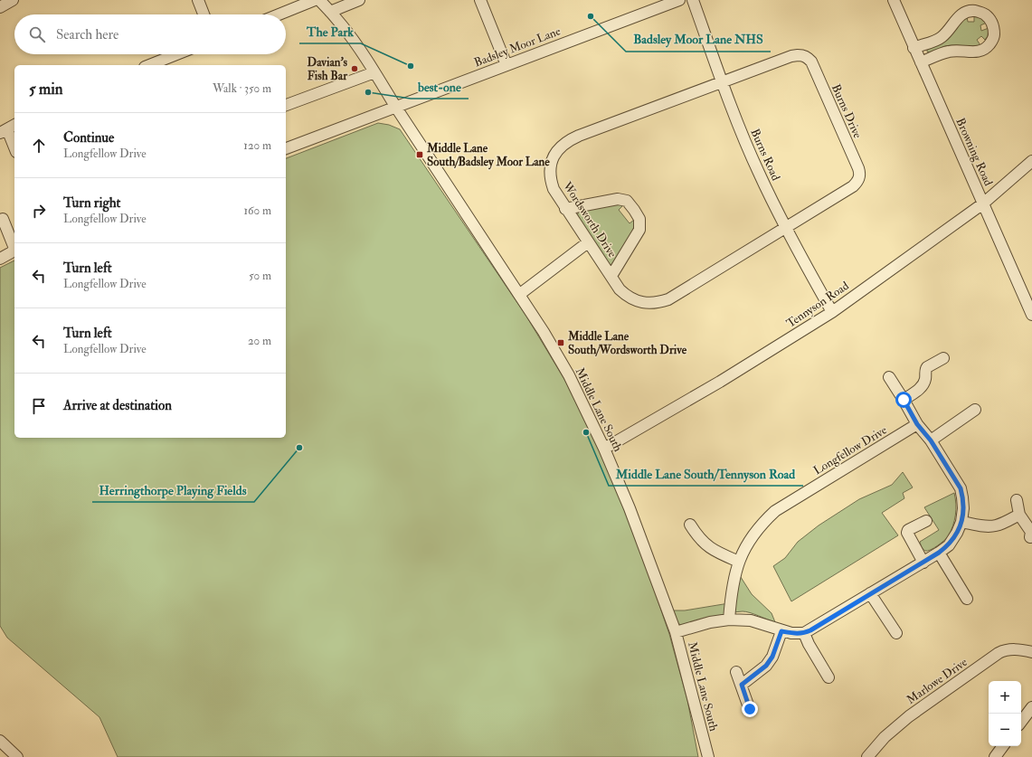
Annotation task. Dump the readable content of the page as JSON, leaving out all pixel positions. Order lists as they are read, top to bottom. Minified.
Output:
{"streets":{"street":["Badsley Moor Lane","Burns Drive","Browning Road","Burns Road","Wordsworth Drive","Tennyson Road","Middle Lane South","Longfellow Drive","Marlowe Drive"]},"crossings":[["Badsley Moor Lane","Middle Lane South"],["Burns Drive","Burns Road"],["Burns Drive","Wordsworth Drive"],["Browning Road","Tennyson Road"],["Burns Road","Wordsworth Drive"],["Burns Road","Tennyson Road"],["Tennyson Road","Middle Lane South"]],"places":{"other":["Badsley Moor Lane NHS","The Park","Davian's Fish Bar","best-one","Middle Lane South/Tennyson Road","Herringthorpe Playing Fields"],"transit":["Middle Lane South/Badsley Moor Lane","Middle Lane South/Wordsworth Drive"]},"page":{"search":"Search here","heading":["5 min","Walk · 350 m"],"list":[["Continue","Longfellow Drive","120 m"],["Turn right","Longfellow Drive","160 m"],["Turn left","Longfellow Drive","50 m"],["Turn left","Longfellow Drive","20 m"],"Arrive at destination"],"map_buttons":["+","−"]}}
